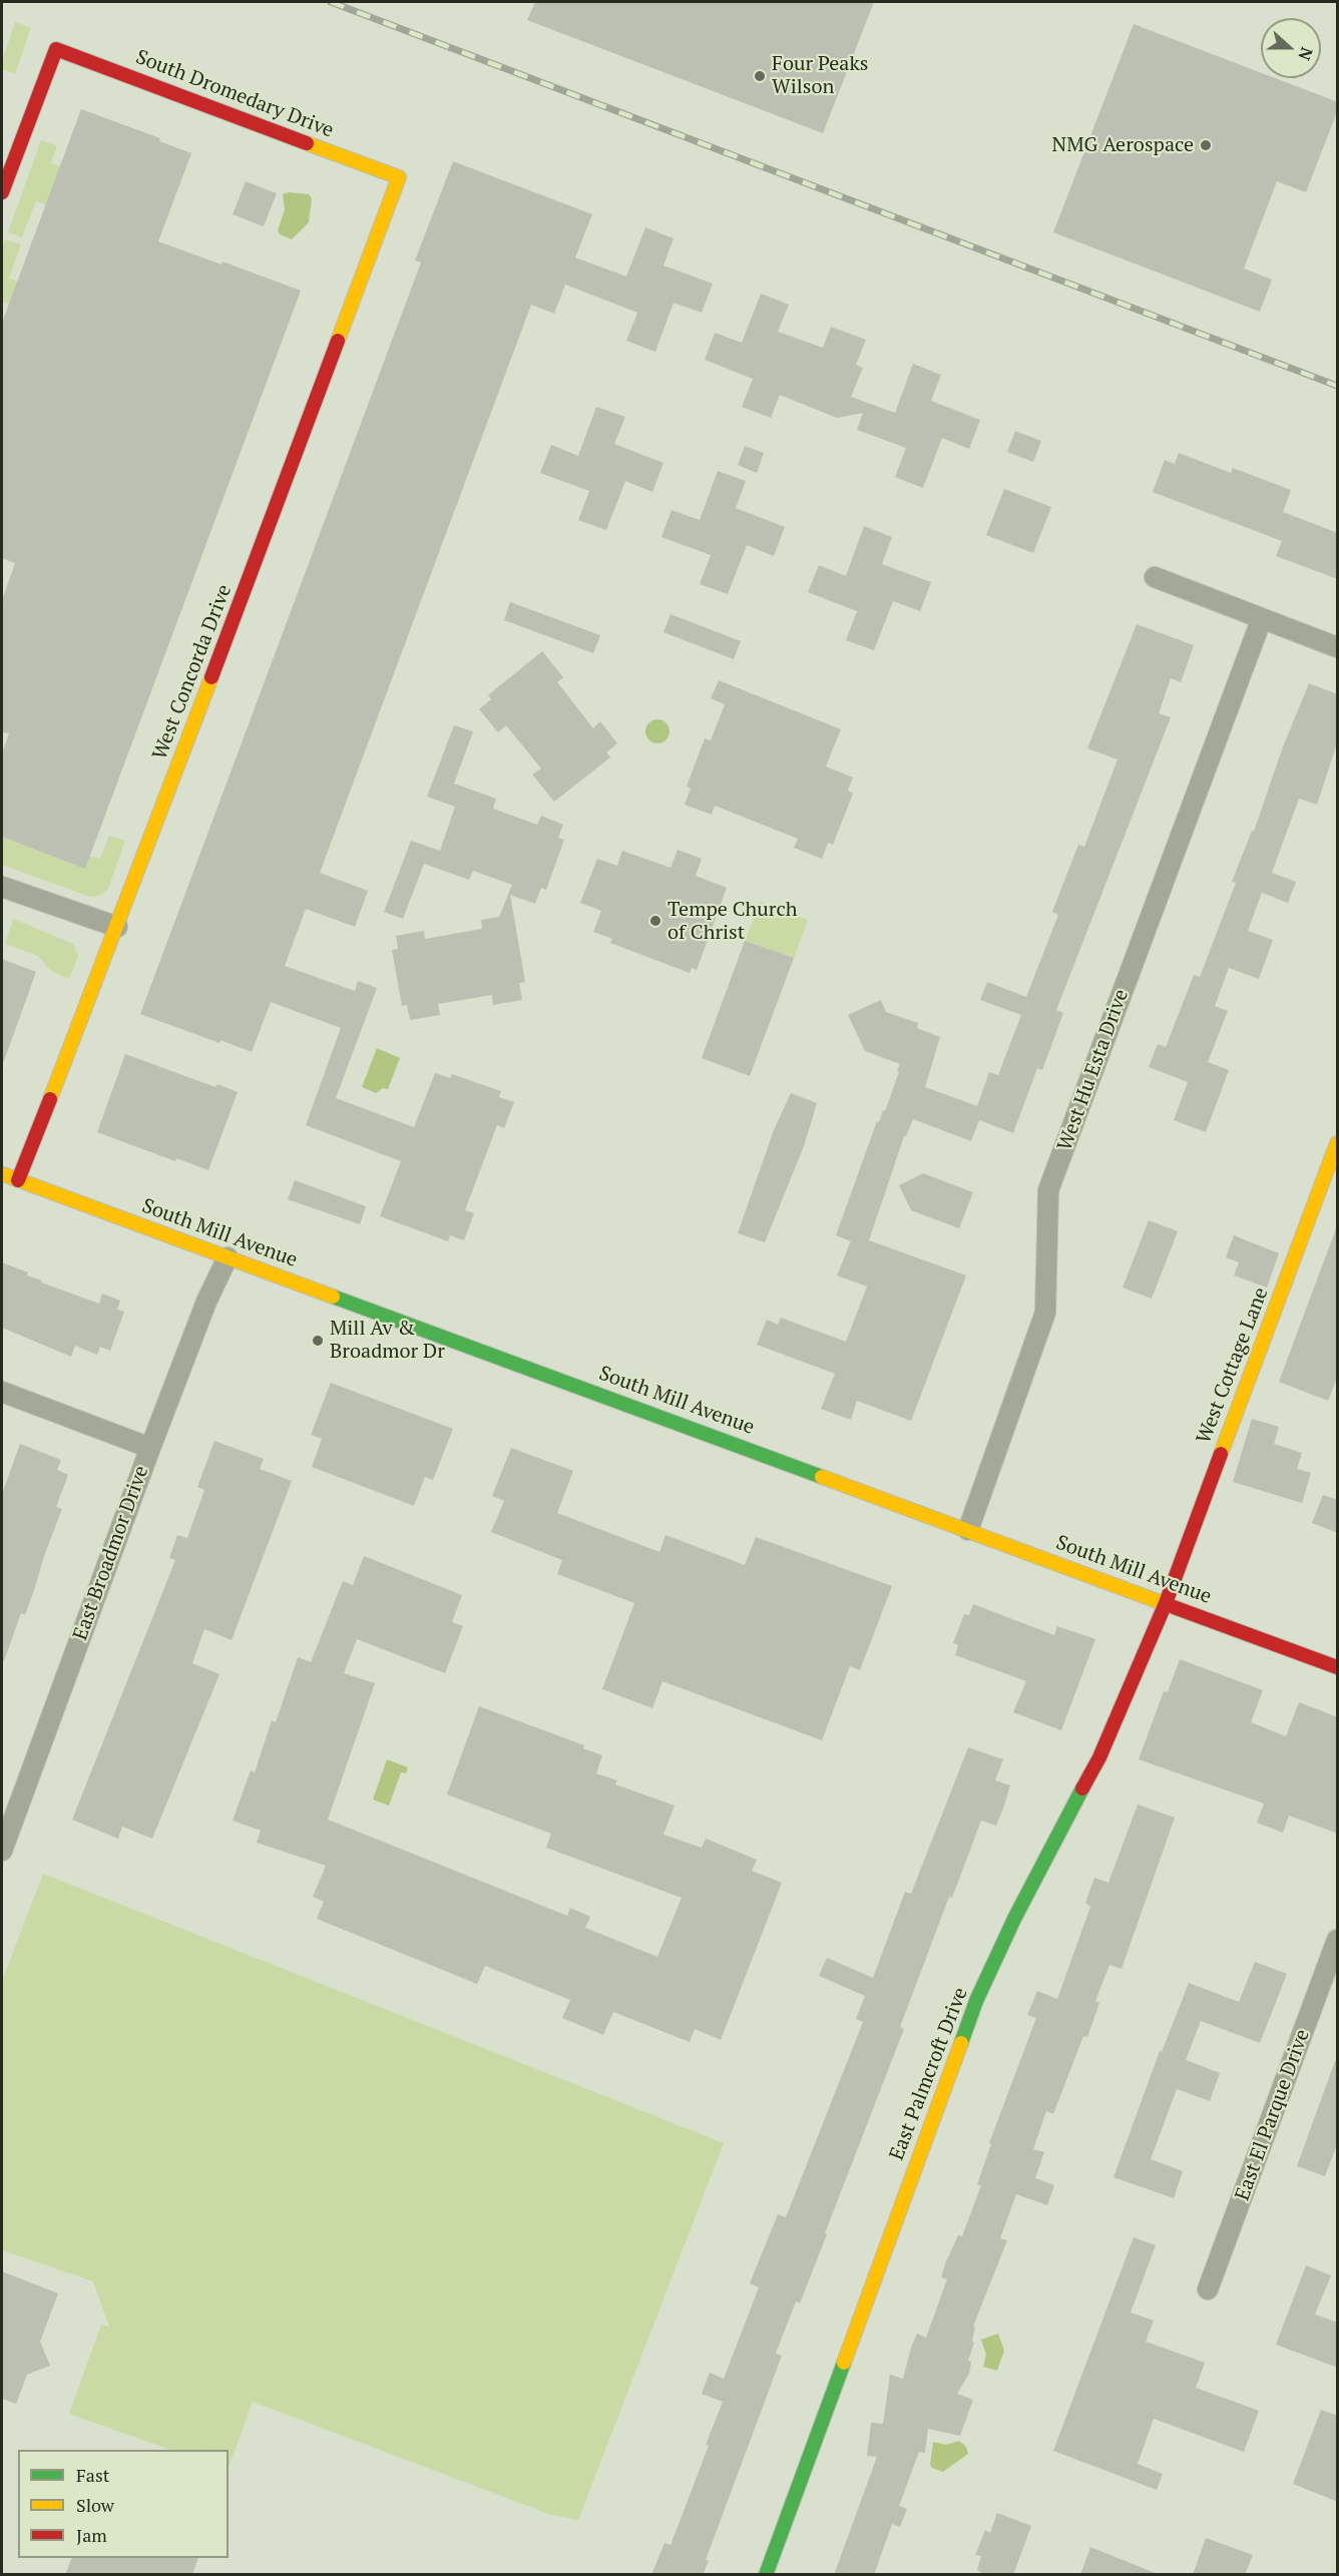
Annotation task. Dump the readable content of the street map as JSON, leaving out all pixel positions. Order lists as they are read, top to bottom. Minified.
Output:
{"streets":{"street":["South Dromedary Drive","West Concorda Drive","West Hu Esta Drive","South Mill Avenue","West Cottage Lane","East Broadmor Drive","East Palmcroft Drive","East El Parque Drive"]},"crossings":[["South Dromedary Drive","West Concorda Drive"],["West Concorda Drive","South Mill Avenue"],["West Hu Esta Drive","South Mill Avenue"],["South Mill Avenue","West Cottage Lane"],["South Mill Avenue","East Broadmor Drive"],["South Mill Avenue","East Palmcroft Drive"],["West Cottage Lane","East Palmcroft Drive"]],"places":["Four Peaks Wilson","NMG Aerospace","Tempe Church of Christ","Mill Av & Broadmor Dr"],"legend":["Fast","Slow","Jam"],"north":"right"}
